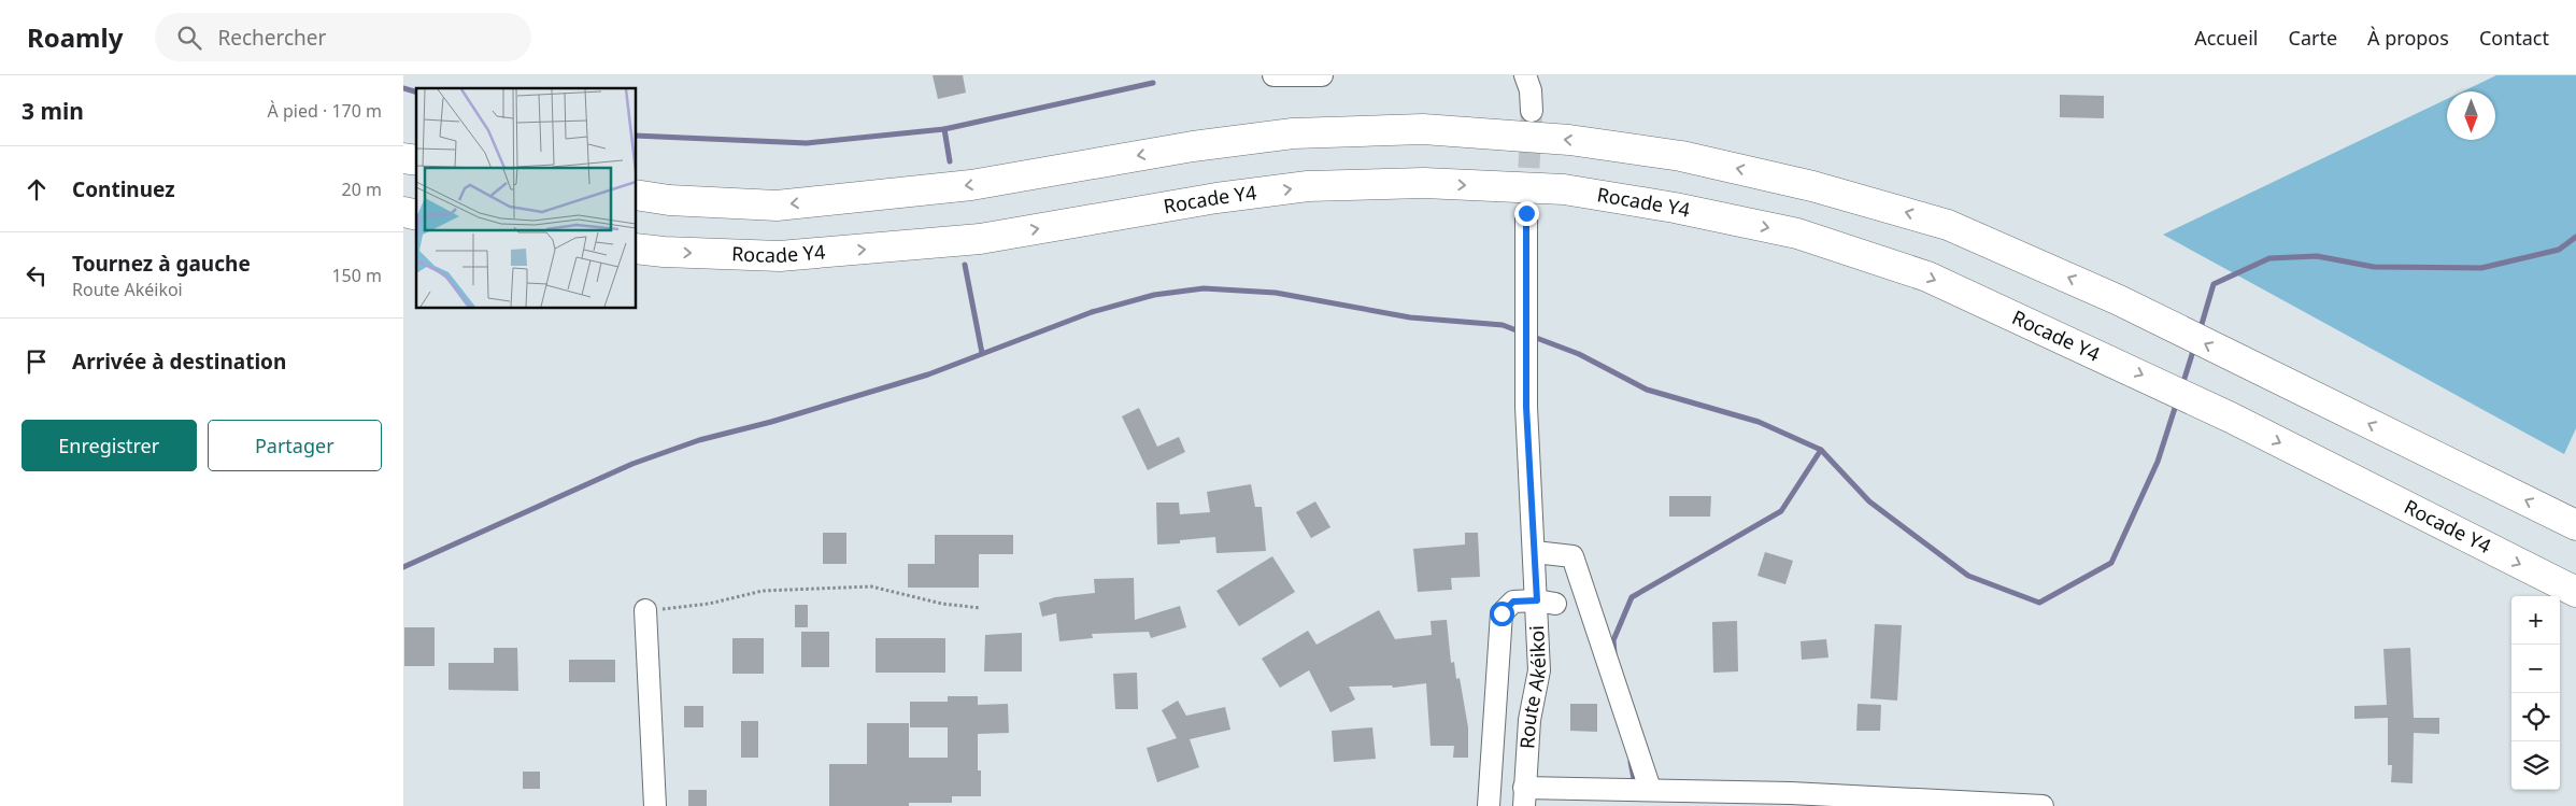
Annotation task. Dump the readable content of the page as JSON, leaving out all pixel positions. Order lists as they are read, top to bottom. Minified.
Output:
{"streets":{"highway":["Rocade Y4"],"street":["Route Akéikoi"]},"north":"bottom","page":{"header":"Roamly","search":"Rechercher","nav":["Accueil","Carte","À propos","Contact"],"heading":["3 min","À pied · 170 m"],"list":[["Continuez","20 m"],["Tournez à gauche","Route Akéikoi","150 m"],"Arrivée à destination"],"buttons":["Enregistrer","Partager"],"map_buttons":["+","−"]}}
